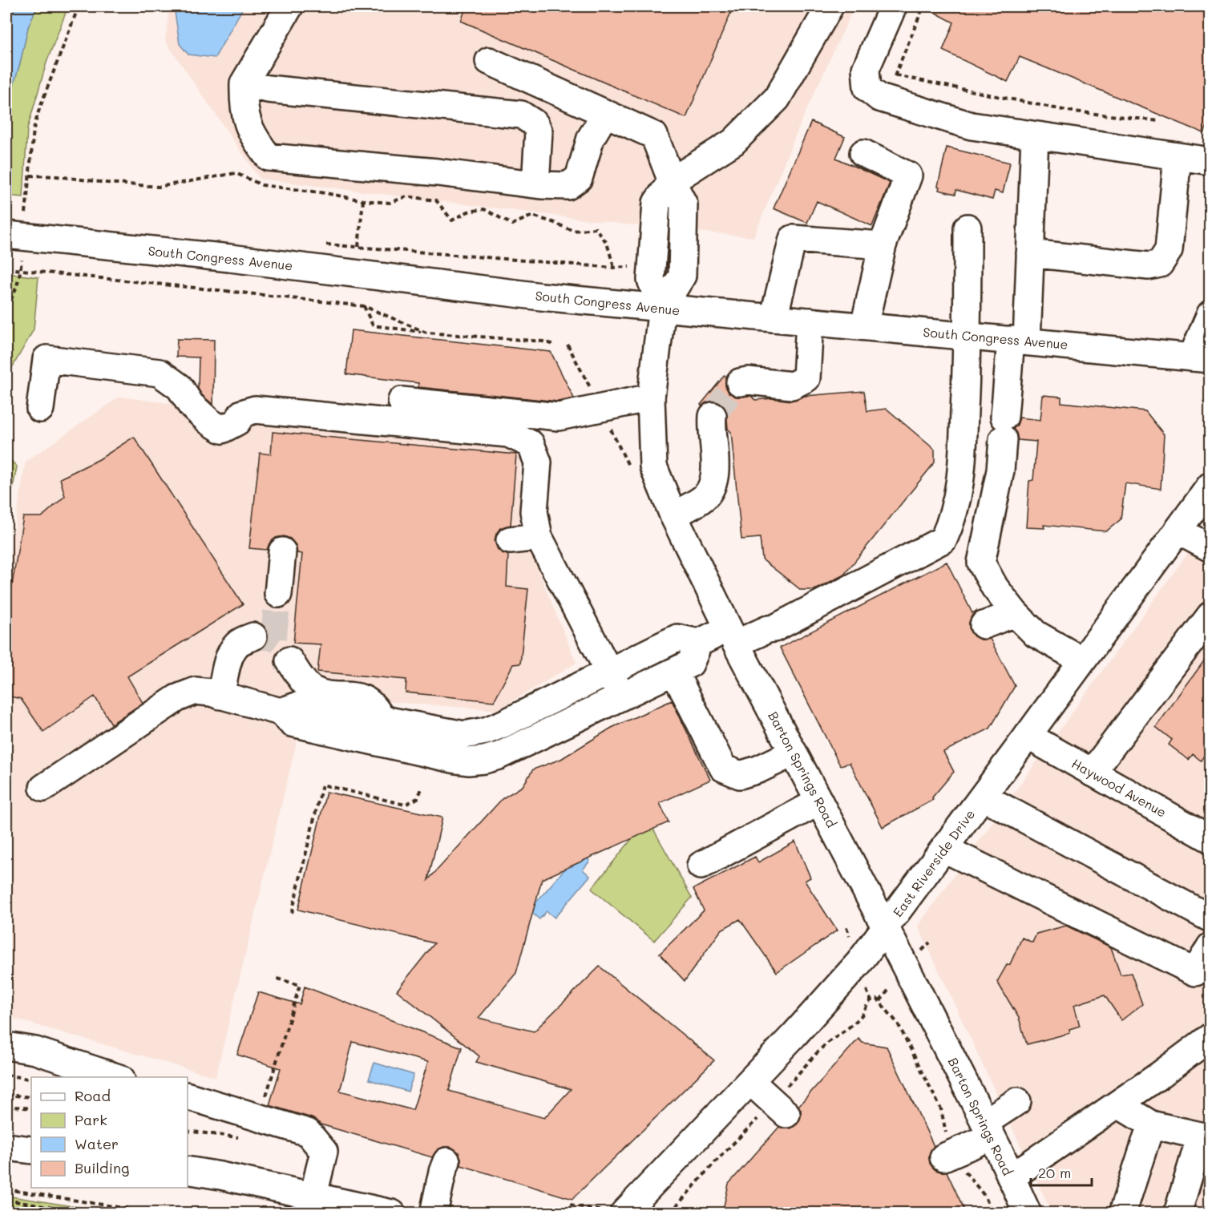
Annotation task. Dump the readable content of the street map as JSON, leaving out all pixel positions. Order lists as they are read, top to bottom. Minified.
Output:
{"streets":{"main road":["South Congress Avenue","Barton Springs Road","Haywood Avenue","East Riverside Drive"]},"crossings":[["South Congress Avenue","Barton Springs Road"],["Barton Springs Road","East Riverside Drive"],["Haywood Avenue","East Riverside Drive"]],"legend":["Road","Park","Water","Building"],"scale_bar":"20 m"}
